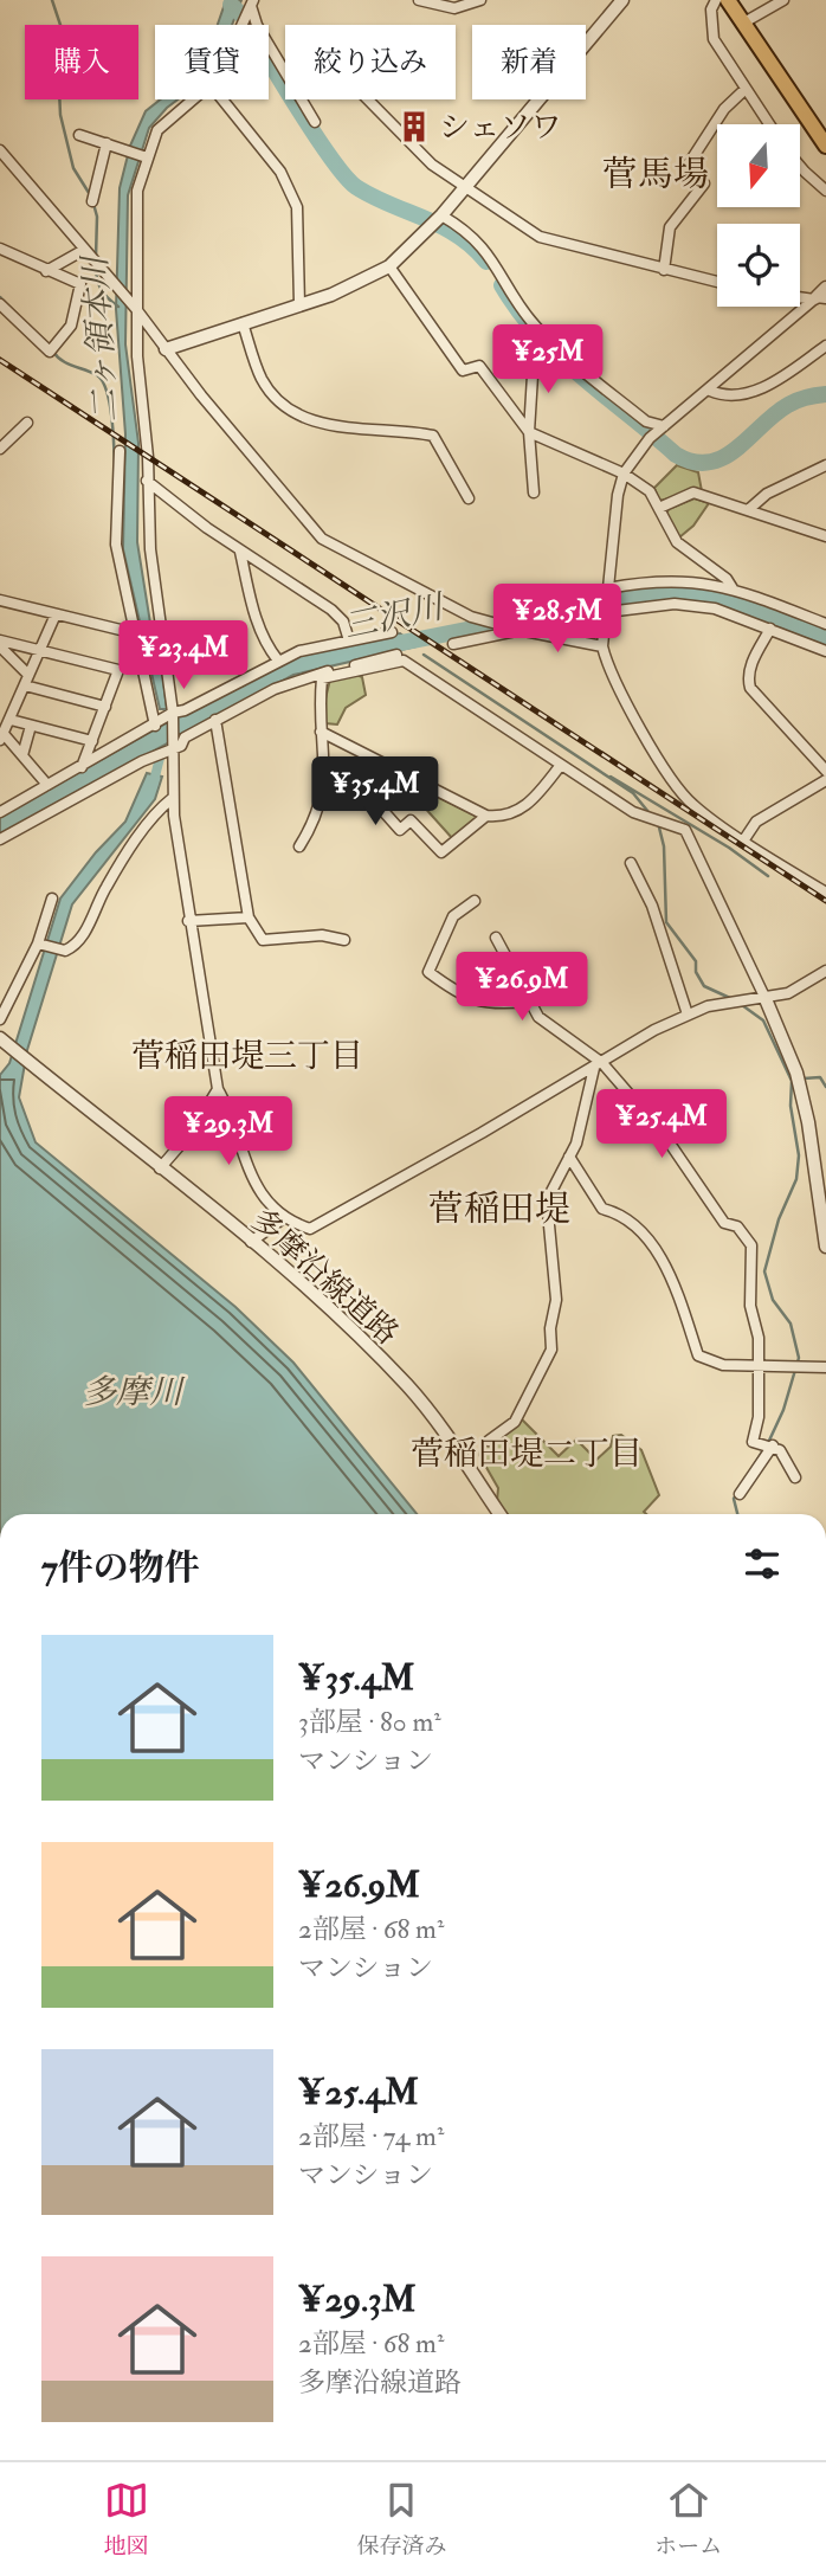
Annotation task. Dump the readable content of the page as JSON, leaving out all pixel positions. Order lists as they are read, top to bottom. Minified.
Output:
{"streets":{"street":["多摩沿線道路"]},"districts":["菅馬場","菅稲田堤三丁目","菅稲田堤","菅稲田堤二丁目"],"water":["二ヶ領本川","三沢川","多摩川"],"places":{"building":["シェソワ"]},"north":"bottom","page":{"chip":["購入","賃貸","絞り込み","新着"],"price":["¥25M","¥28.5M","¥23.4M","¥35.4M","¥26.9M","¥25.4M","¥29.3M"],"heading":"7件の物件","list":[{"name":"¥35.4M","note":"3部屋 · 80 m² · マンション"},{"name":"¥26.9M","note":"2部屋 · 68 m² · マンション"},{"name":"¥25.4M","note":"2部屋 · 74 m² · マンション"},{"name":"¥29.3M","note":"2部屋 · 68 m² · 多摩沿線道路"}],"tabs":["地図","保存済み","ホーム"]}}
